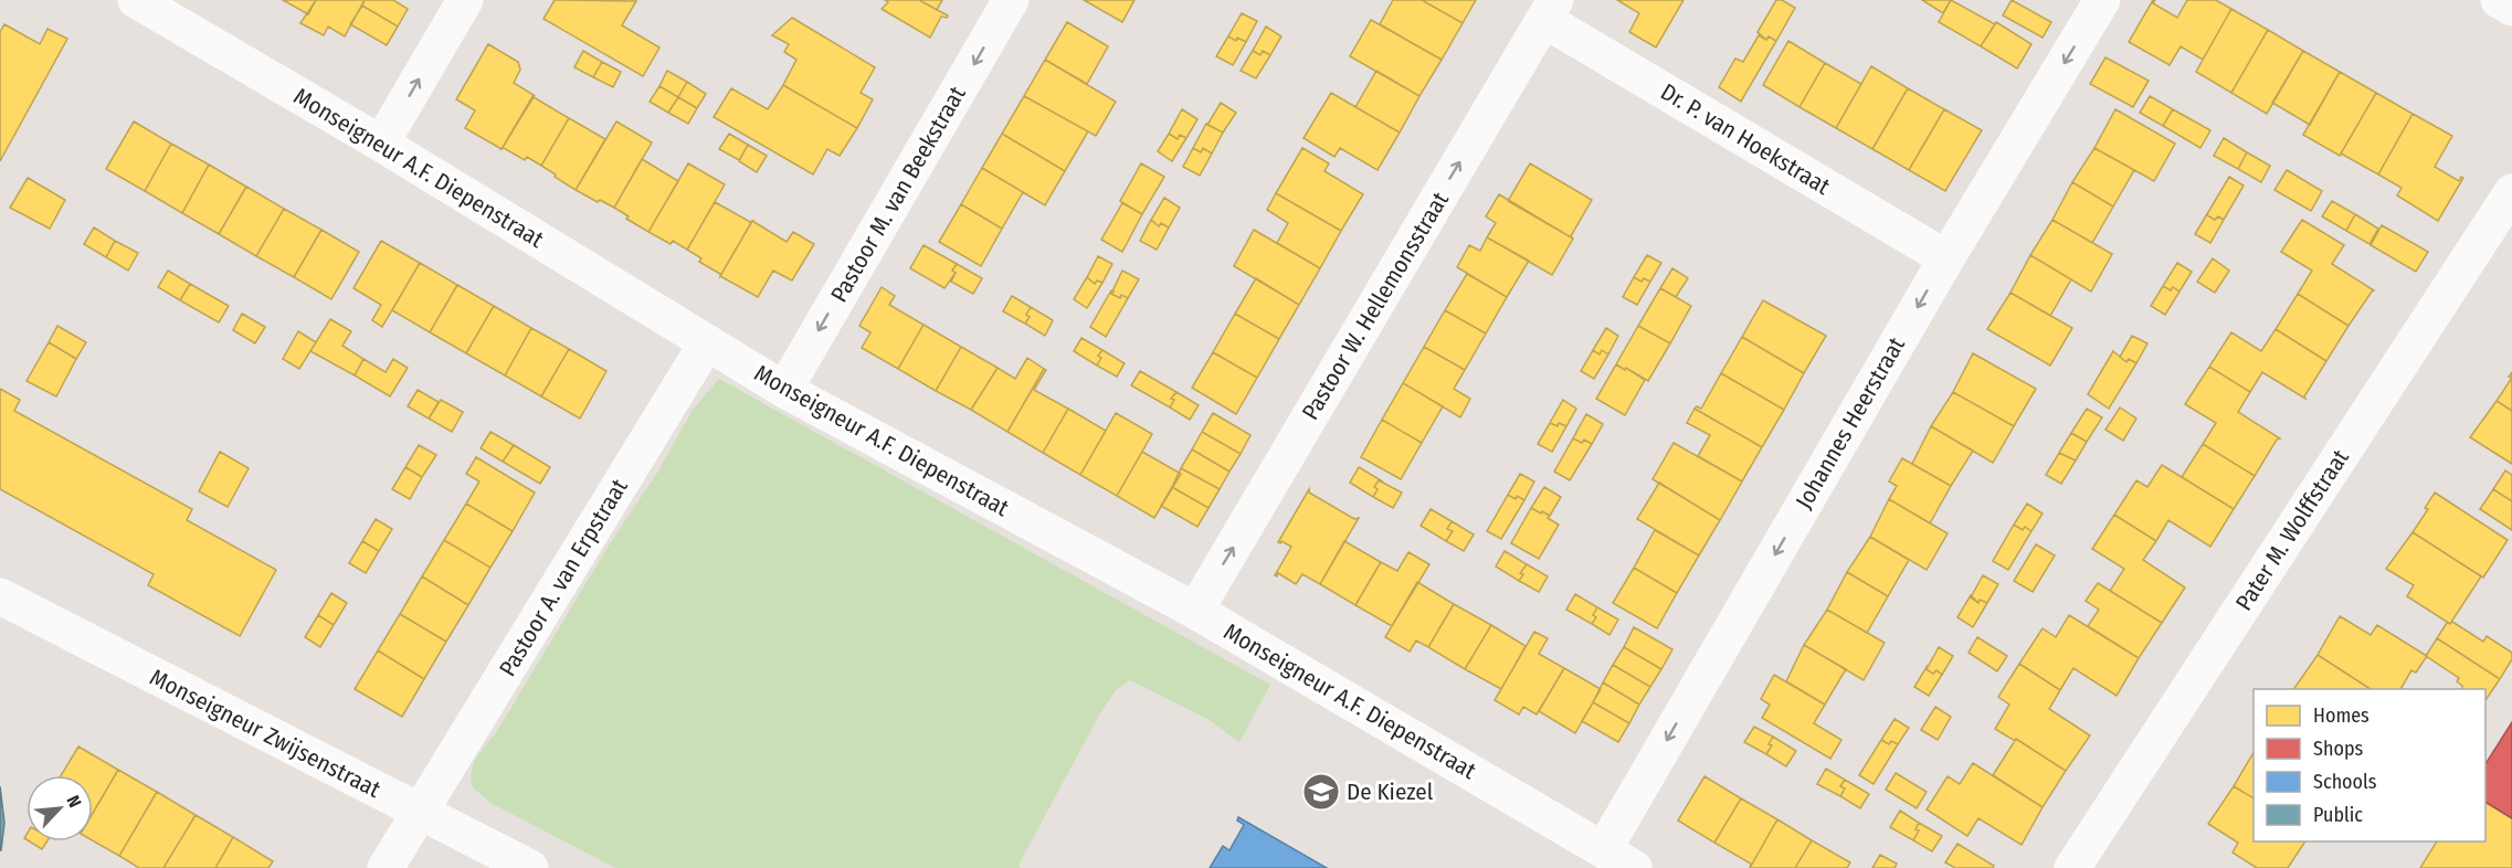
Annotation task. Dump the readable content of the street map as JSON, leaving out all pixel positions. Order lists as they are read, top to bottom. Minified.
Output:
{"streets":{"street":["Dr. P. van Hoekstraat","Monseigneur A.F. Diepenstraat","Pastoor M. van Beekstraat","Pastoor W. Hellemonsstraat","Johannes Heerstraat","Pater M. Wolffstraat","Pastoor A. van Erpstraat","Monseigneur Zwijsenstraat"]},"crossings":[["Dr. P. van Hoekstraat","Pastoor W. Hellemonsstraat"],["Dr. P. van Hoekstraat","Johannes Heerstraat"],["Monseigneur A.F. Diepenstraat","Pastoor M. van Beekstraat"],["Monseigneur A.F. Diepenstraat","Pastoor W. Hellemonsstraat"],["Monseigneur A.F. Diepenstraat","Johannes Heerstraat"],["Monseigneur A.F. Diepenstraat","Pastoor A. van Erpstraat"],["Pastoor A. van Erpstraat","Monseigneur Zwijsenstraat"]],"one_way":["Pastoor M. van Beekstraat","Pastoor W. Hellemonsstraat","Johannes Heerstraat"],"places":{"school or university":["De Kiezel"]},"legend":["Homes","Shops","Schools","Public"],"north":"top right"}
